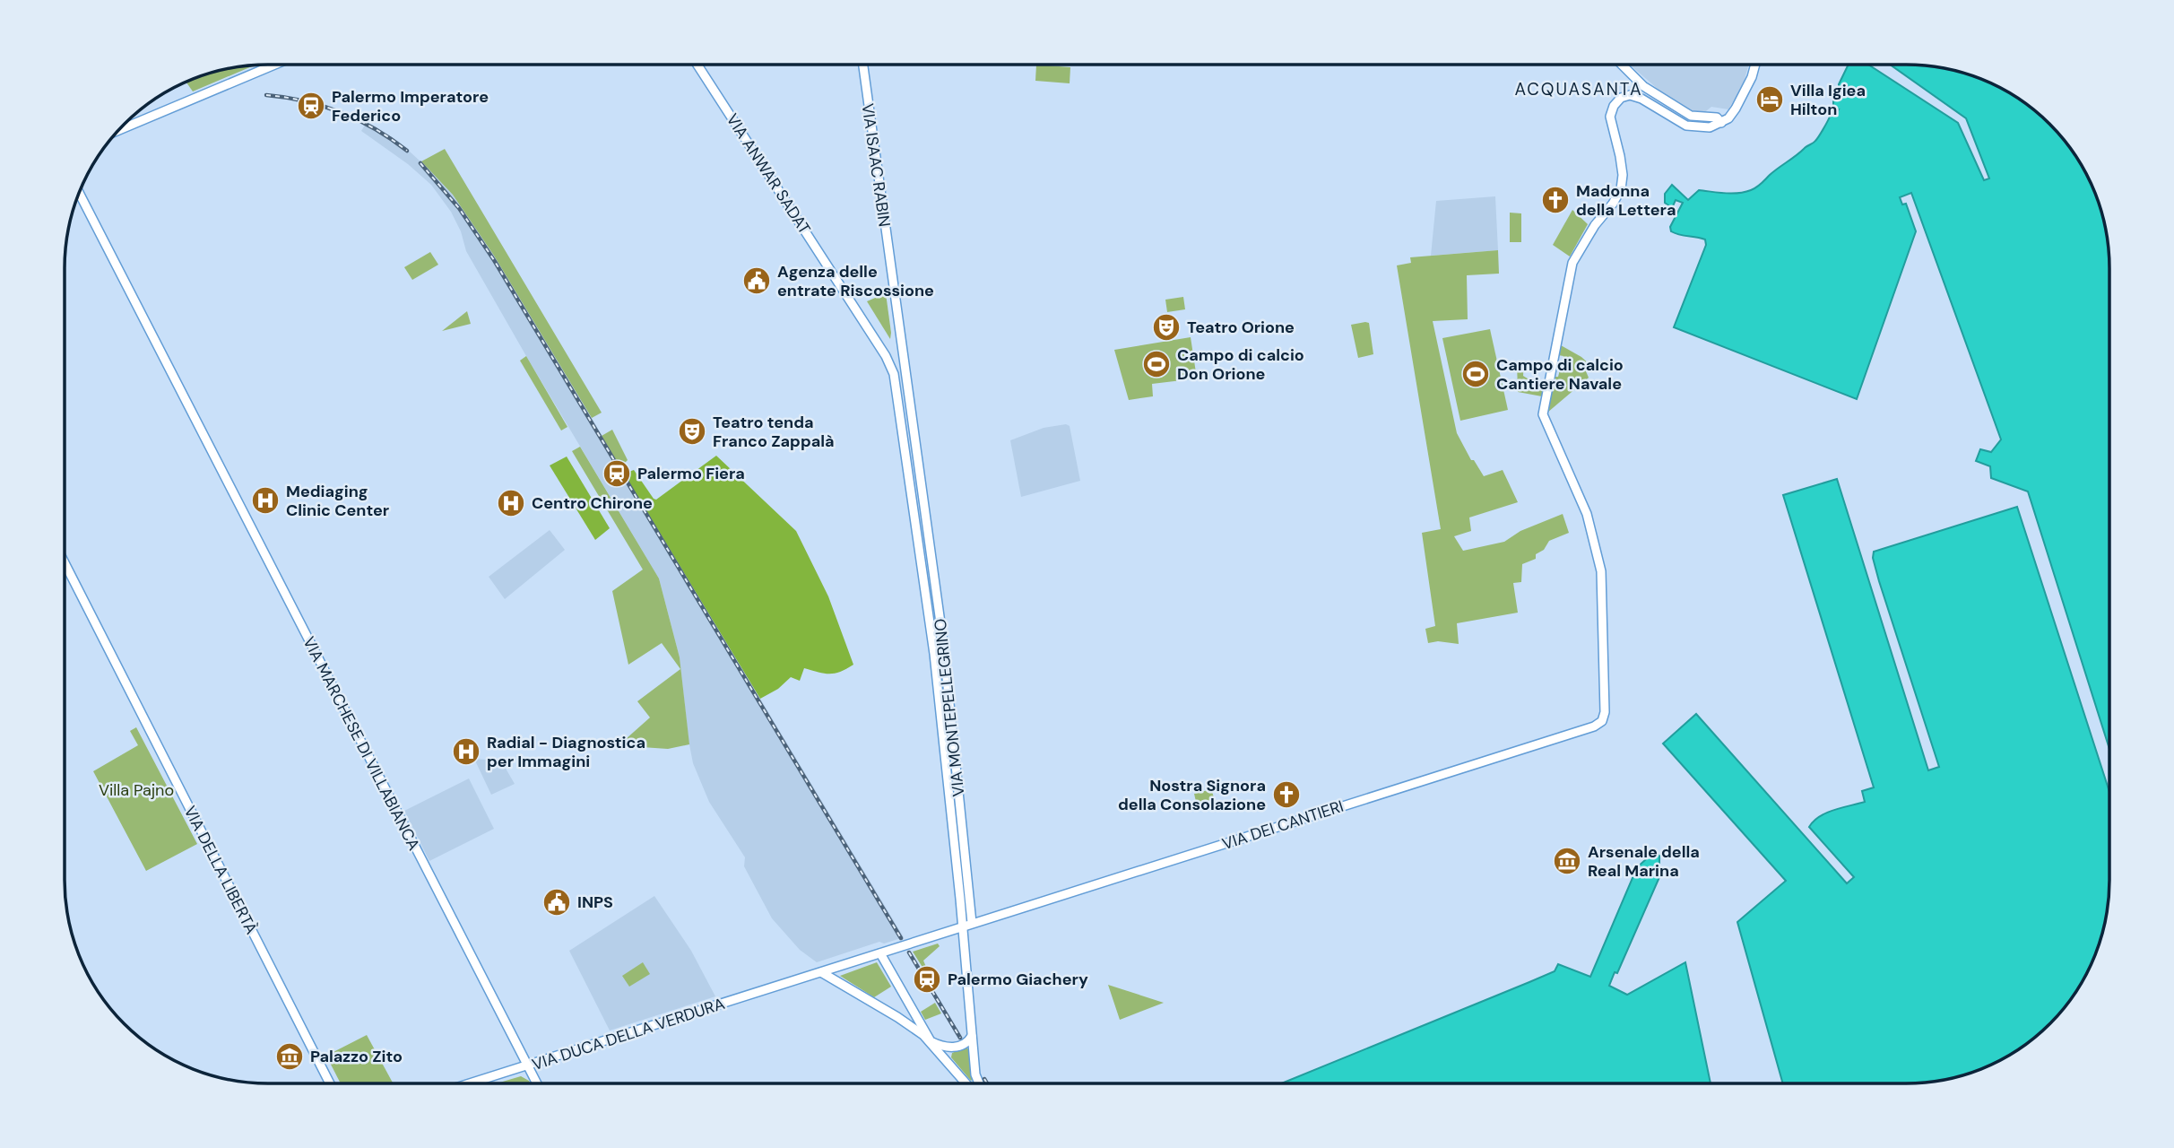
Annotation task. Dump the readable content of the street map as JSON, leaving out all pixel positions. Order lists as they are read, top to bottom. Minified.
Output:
{"streets":{"street":["VIA ISAAC RABIN","VIA ANWAR SADAT","VIA MONTEPELLEGRINO","VIA MARCHESE DI VILLABIANCA","VIA DEI CANTIERI","VIA DELLA LIBERTÀ","VIA DUCA DELLA VERDURA"]},"crossings":[["VIA ISAAC RABIN","VIA MONTEPELLEGRINO"],["VIA ANWAR SADAT","VIA MONTEPELLEGRINO"],["VIA MONTEPELLEGRINO","VIA DEI CANTIERI"],["VIA MARCHESE DI VILLABIANCA","VIA DUCA DELLA VERDURA"],["VIA DEI CANTIERI","VIA DUCA DELLA VERDURA"]],"districts":["ACQUASANTA"],"parks":["Villa Pajno"],"places":{"hotel":["Villa Igiea Hilton"],"station":["Palermo Imperatore Federico","Palermo Fiera","Palermo Giachery"],"church":["Madonna della Lettera","Nostra Signora della Consolazione"],"public building":["Agenza delle entrate Riscossione","INPS"],"theatre":["Teatro Orione","Teatro tenda Franco Zappalà"],"sports":["Campo di calcio Don Orione","Campo di calcio Cantiere Navale"],"hospital":["Mediaging Clinic Center","Centro Chirone","Radial - Diagnostica per Immagini"],"museum":["Arsenale della Real Marina","Palazzo Zito"]}}
